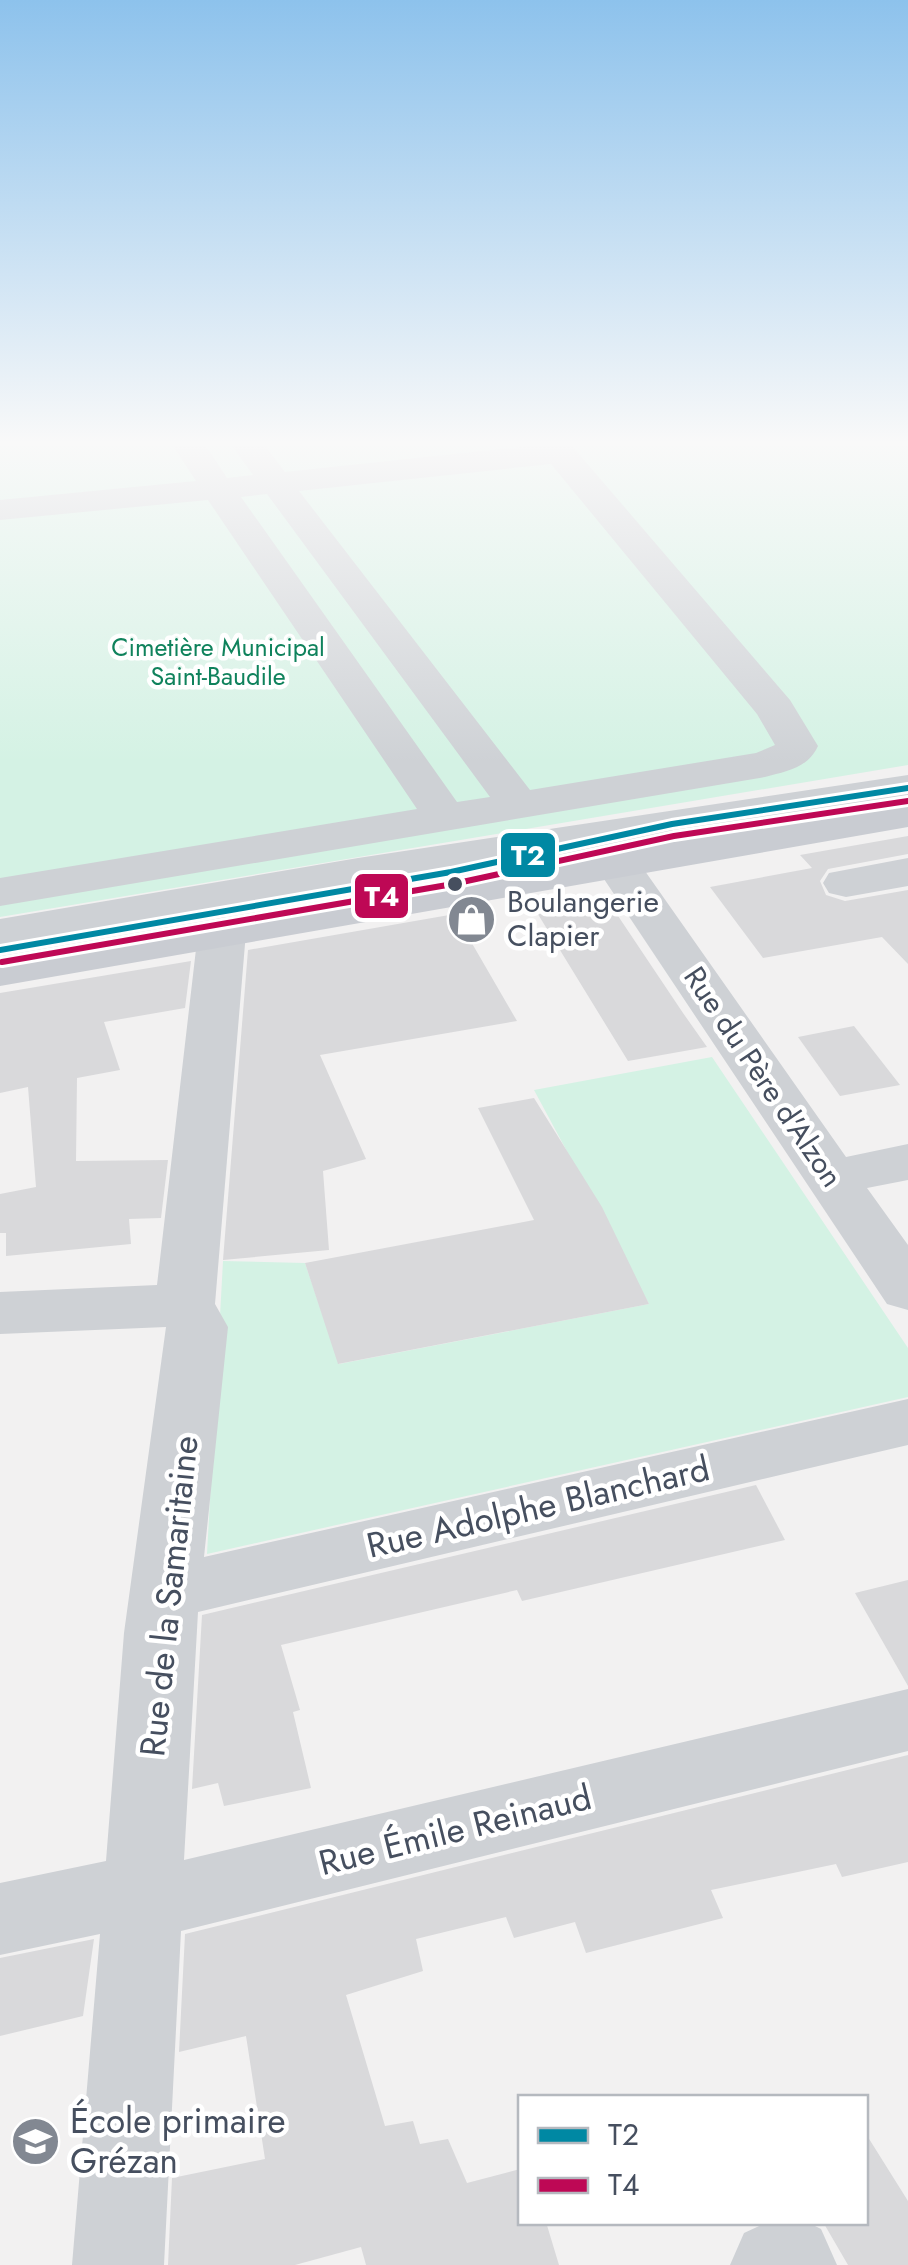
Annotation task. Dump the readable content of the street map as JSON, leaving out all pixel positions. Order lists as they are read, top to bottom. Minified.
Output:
{"streets":{"street":["Rue du Père d'Alzon","Rue Adolphe Blanchard","Rue de la Samaritaine","Rue Émile Reinaud"]},"crossings":[["Rue Adolphe Blanchard","Rue de la Samaritaine"],["Rue de la Samaritaine","Rue Émile Reinaud"]],"parks":["Cimetière Municipal Saint-Baudile"],"places":{"shop":["Boulangerie Clapier"],"school or university":["École primaire Grézan"]},"lines":["transit line T2","transit line T4"],"legend":["T2","T4"]}
